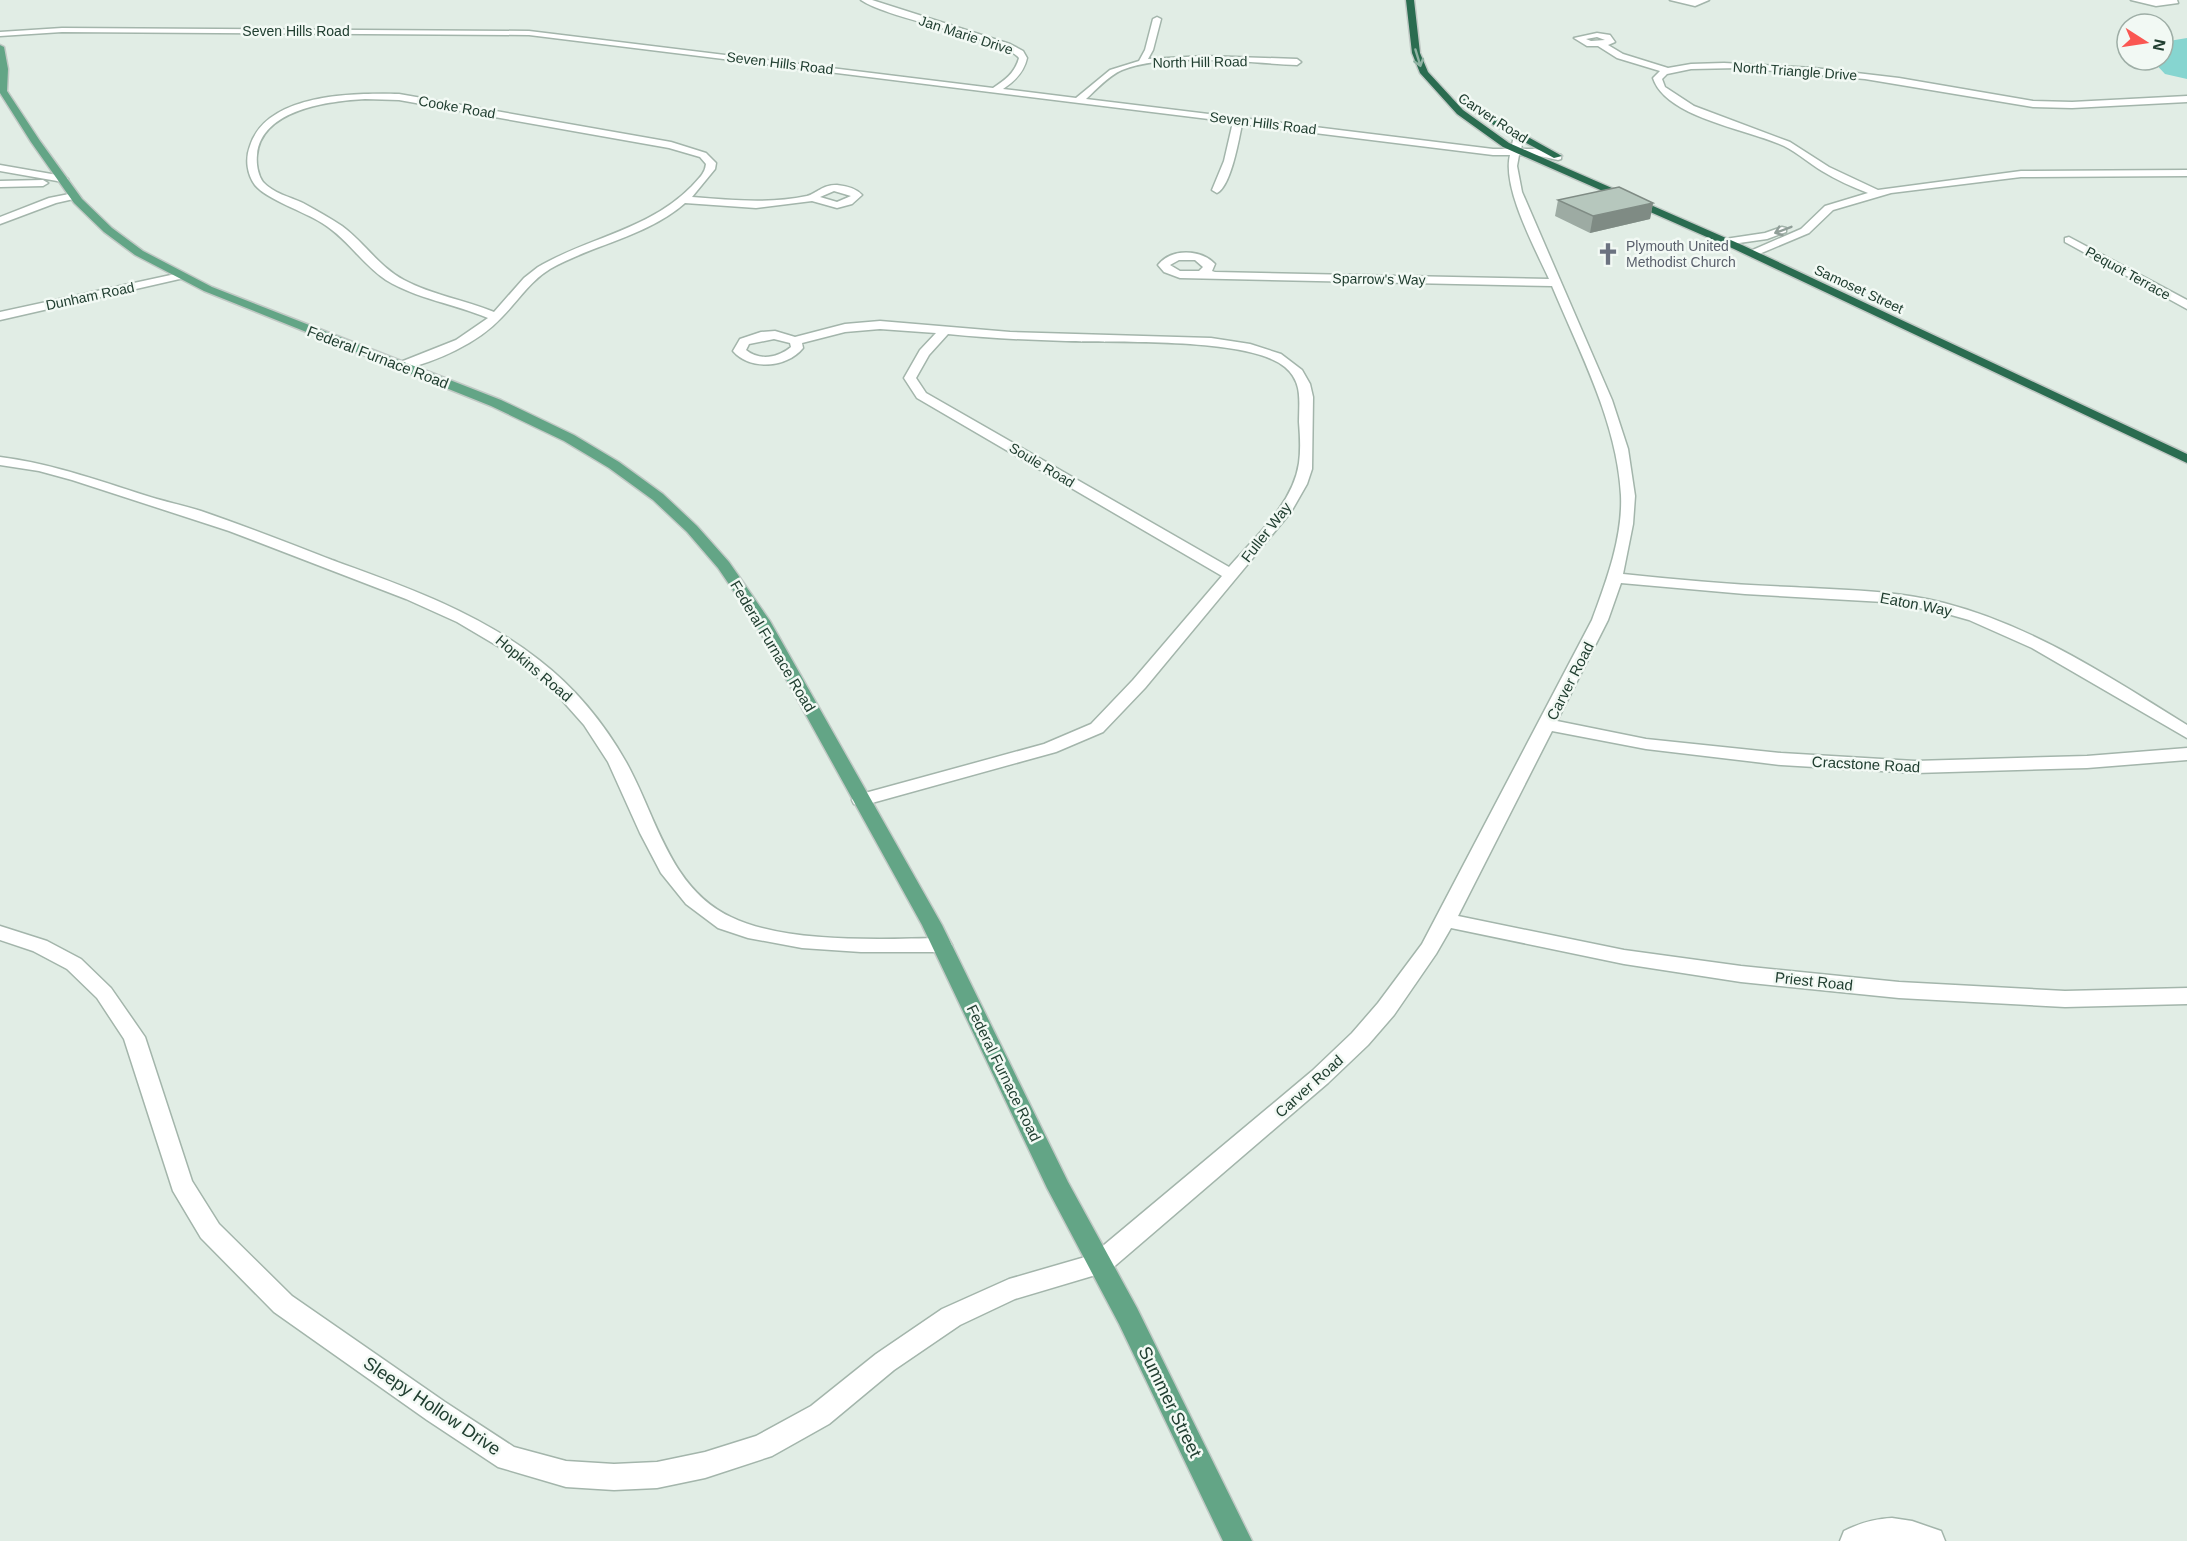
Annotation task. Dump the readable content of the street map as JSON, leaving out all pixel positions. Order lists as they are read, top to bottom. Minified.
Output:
{"streets":{"highway":["Carver Road","Samoset Street"],"main road":["Federal Furnace Road","Summer Street"],"street":["Seven Hills Road","Jan Marie Drive","North Hill Road","North Triangle Drive","Cooke Road","Pequot Terrace","Sparrow's Way","Dunham Road","Soule Road","Fuller Way","Eaton Way","Hopkins Road","Cracstone Road","Priest Road","Sleepy Hollow Drive"]},"crossings":[["Seven Hills Road","Jan Marie Drive"],["Seven Hills Road","North Hill Road"],["Seven Hills Road","Carver Road"],["Seven Hills Road","Samoset Street"],["Cooke Road","Federal Furnace Road"],["Carver Road","Sparrow's Way"],["Carver Road","Samoset Street"],["Carver Road","Federal Furnace Road"],["Carver Road","Eaton Way"],["Carver Road","Cracstone Road"],["Carver Road","Priest Road"],["Carver Road","Summer Street"],["Carver Road","Sleepy Hollow Drive"],["Dunham Road","Federal Furnace Road"],["Federal Furnace Road","Fuller Way"],["Federal Furnace Road","Hopkins Road"],["Federal Furnace Road","Summer Street"],["Federal Furnace Road","Sleepy Hollow Drive"],["Soule Road","Fuller Way"],["Summer Street","Sleepy Hollow Drive"]],"places":{"church":["Plymouth United Methodist Church"]},"north":"right"}
